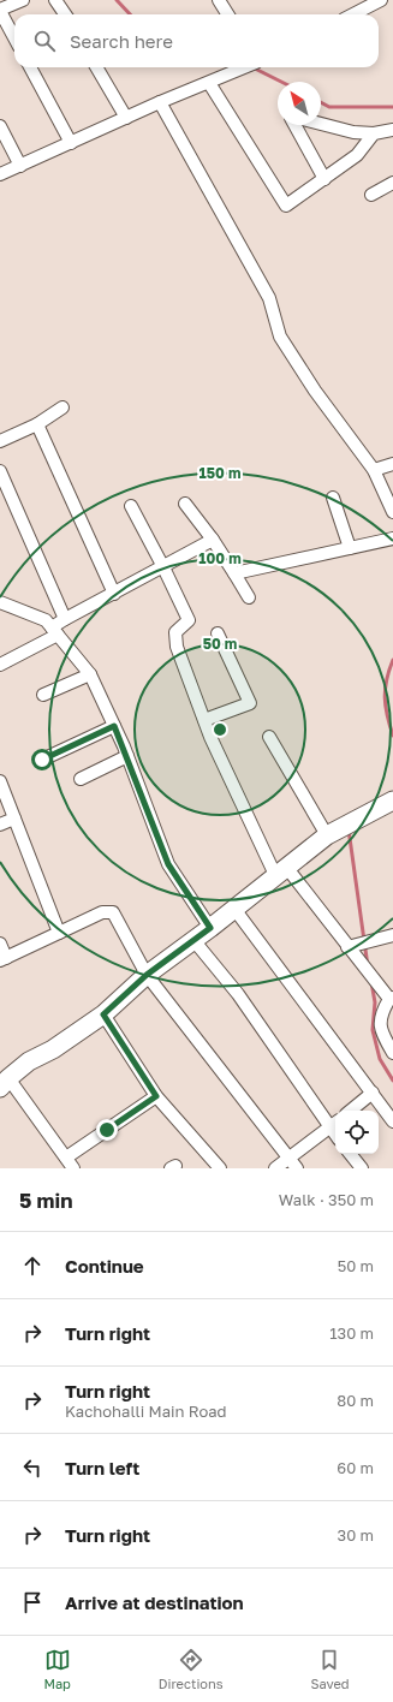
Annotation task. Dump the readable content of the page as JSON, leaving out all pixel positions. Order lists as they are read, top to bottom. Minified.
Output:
{"north":"top left","page":{"search":"Search here","heading":["5 min","Walk · 350 m"],"list":[["Continue","50 m"],["Turn right","130 m"],["Turn right","Kachohalli Main Road","80 m"],["Turn left","60 m"],["Turn right","30 m"],"Arrive at destination"],"nav":["Map","Directions","Saved"]},"rings":["150 m","100 m","50 m"]}
